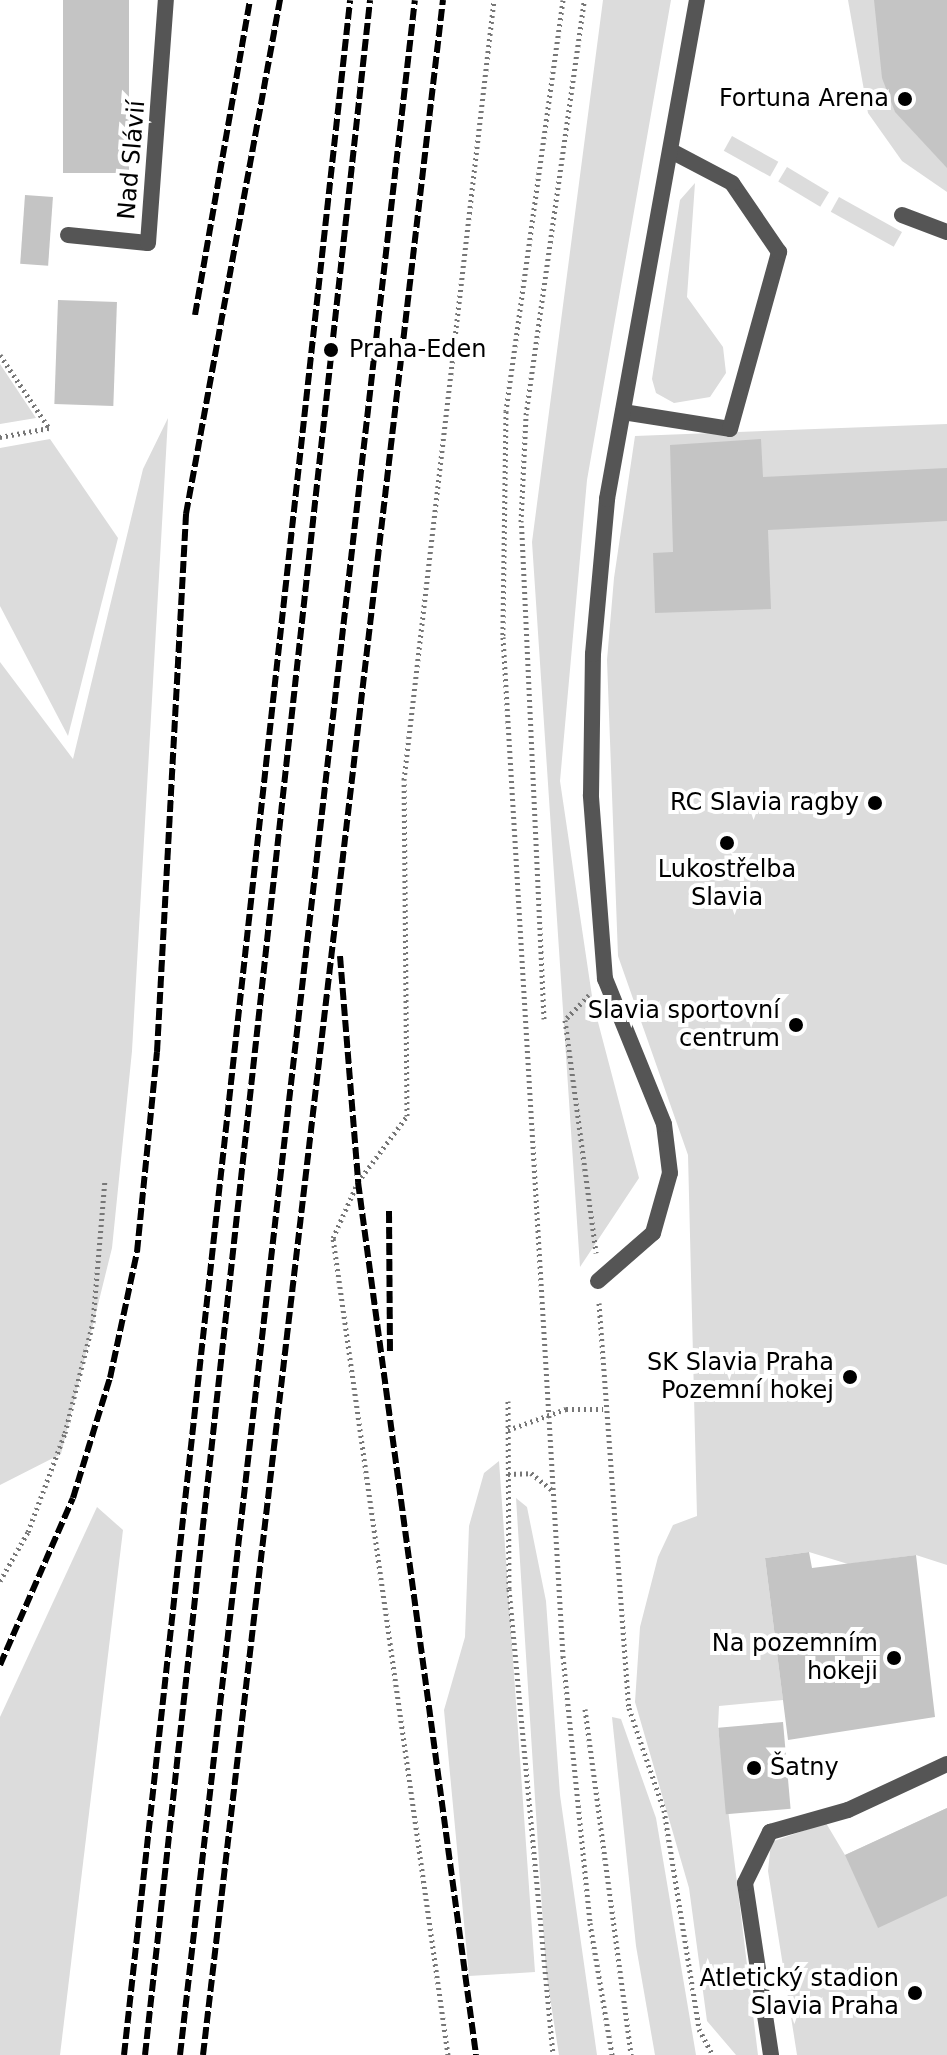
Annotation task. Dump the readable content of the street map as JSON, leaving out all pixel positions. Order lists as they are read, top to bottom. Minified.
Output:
{"streets":{"street":["Nad Slávií"]},"places":["Fortuna Arena","Praha-Eden","RC Slavia ragby","Lukostřelba Slavia","Slavia sportovní centrum","SK Slavia Praha Pozemní hokej","Na pozemním hokeji","Šatny","Atletický stadion Slavia Praha"]}
